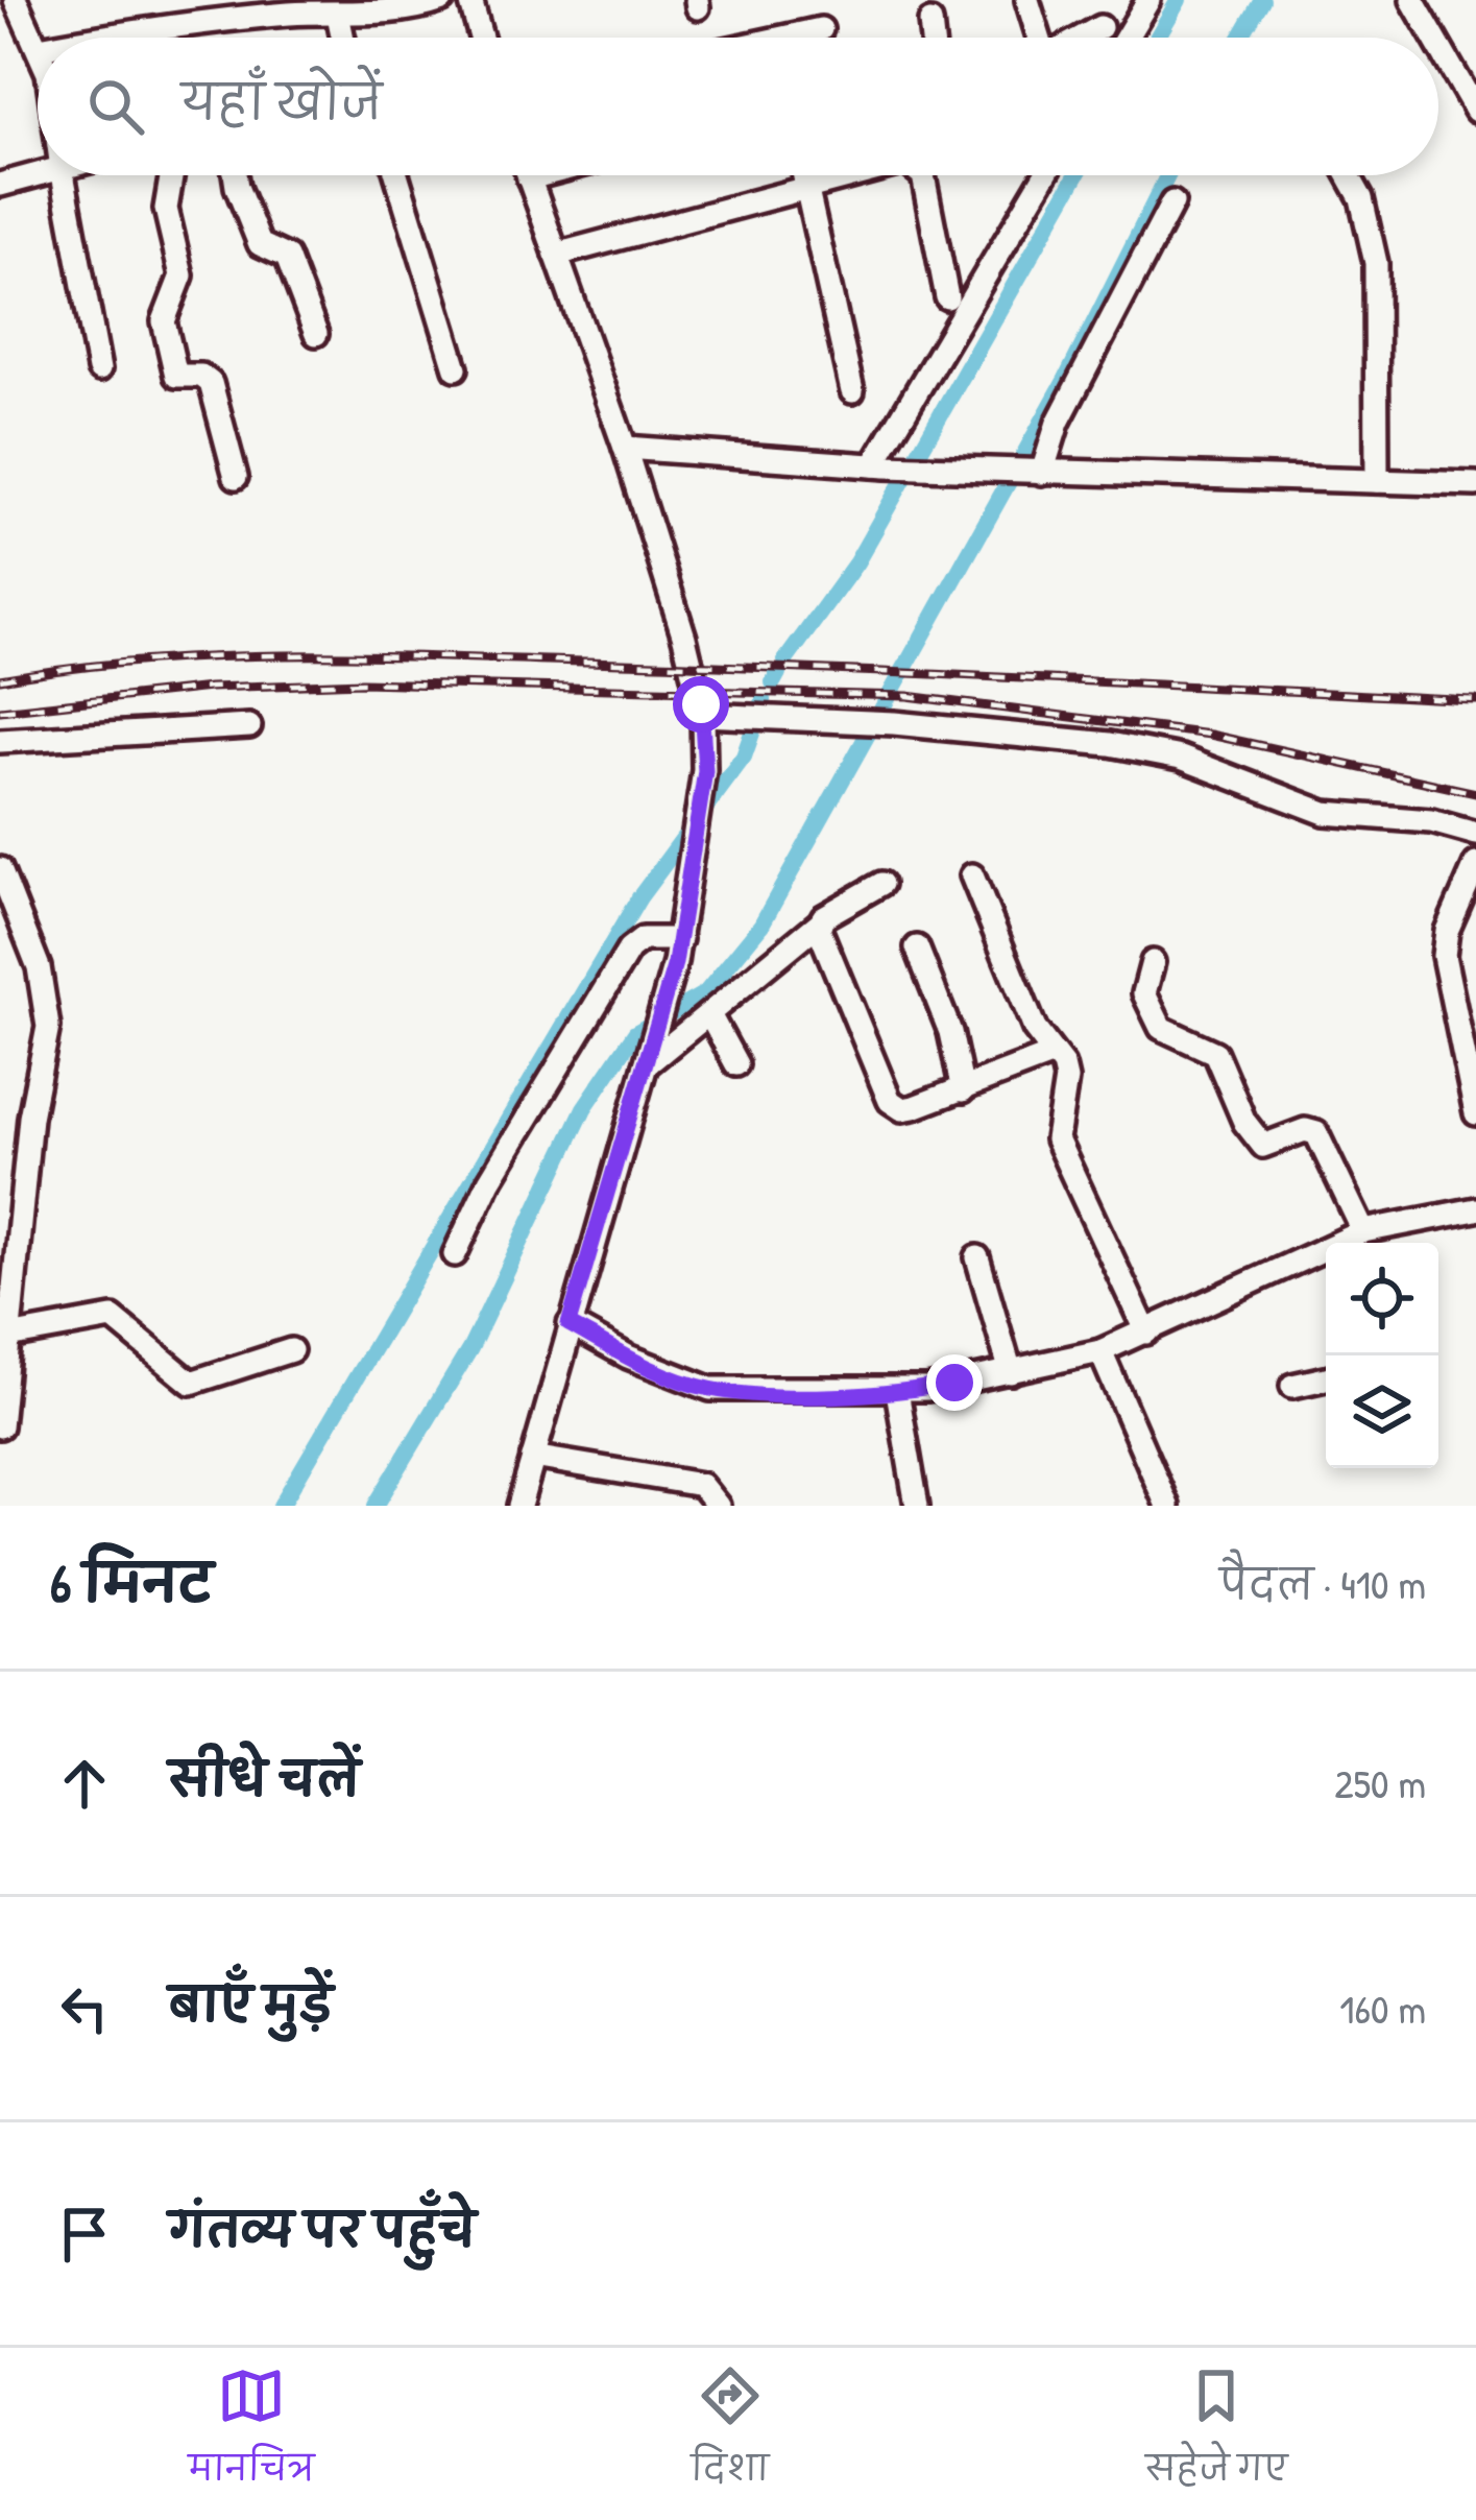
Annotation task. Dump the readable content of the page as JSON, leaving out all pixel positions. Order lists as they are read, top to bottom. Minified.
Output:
{"page":{"search":"यहाँ खोजें","heading":["6 मिनट","पैदल · 410 m"],"list":[["सीधे चलें","250 m"],["बाएँ मुड़ें","160 m"],"गंतव्य पर पहुँचे"],"nav":["मानचित्र","दिशा","सहेजे गए"]}}
